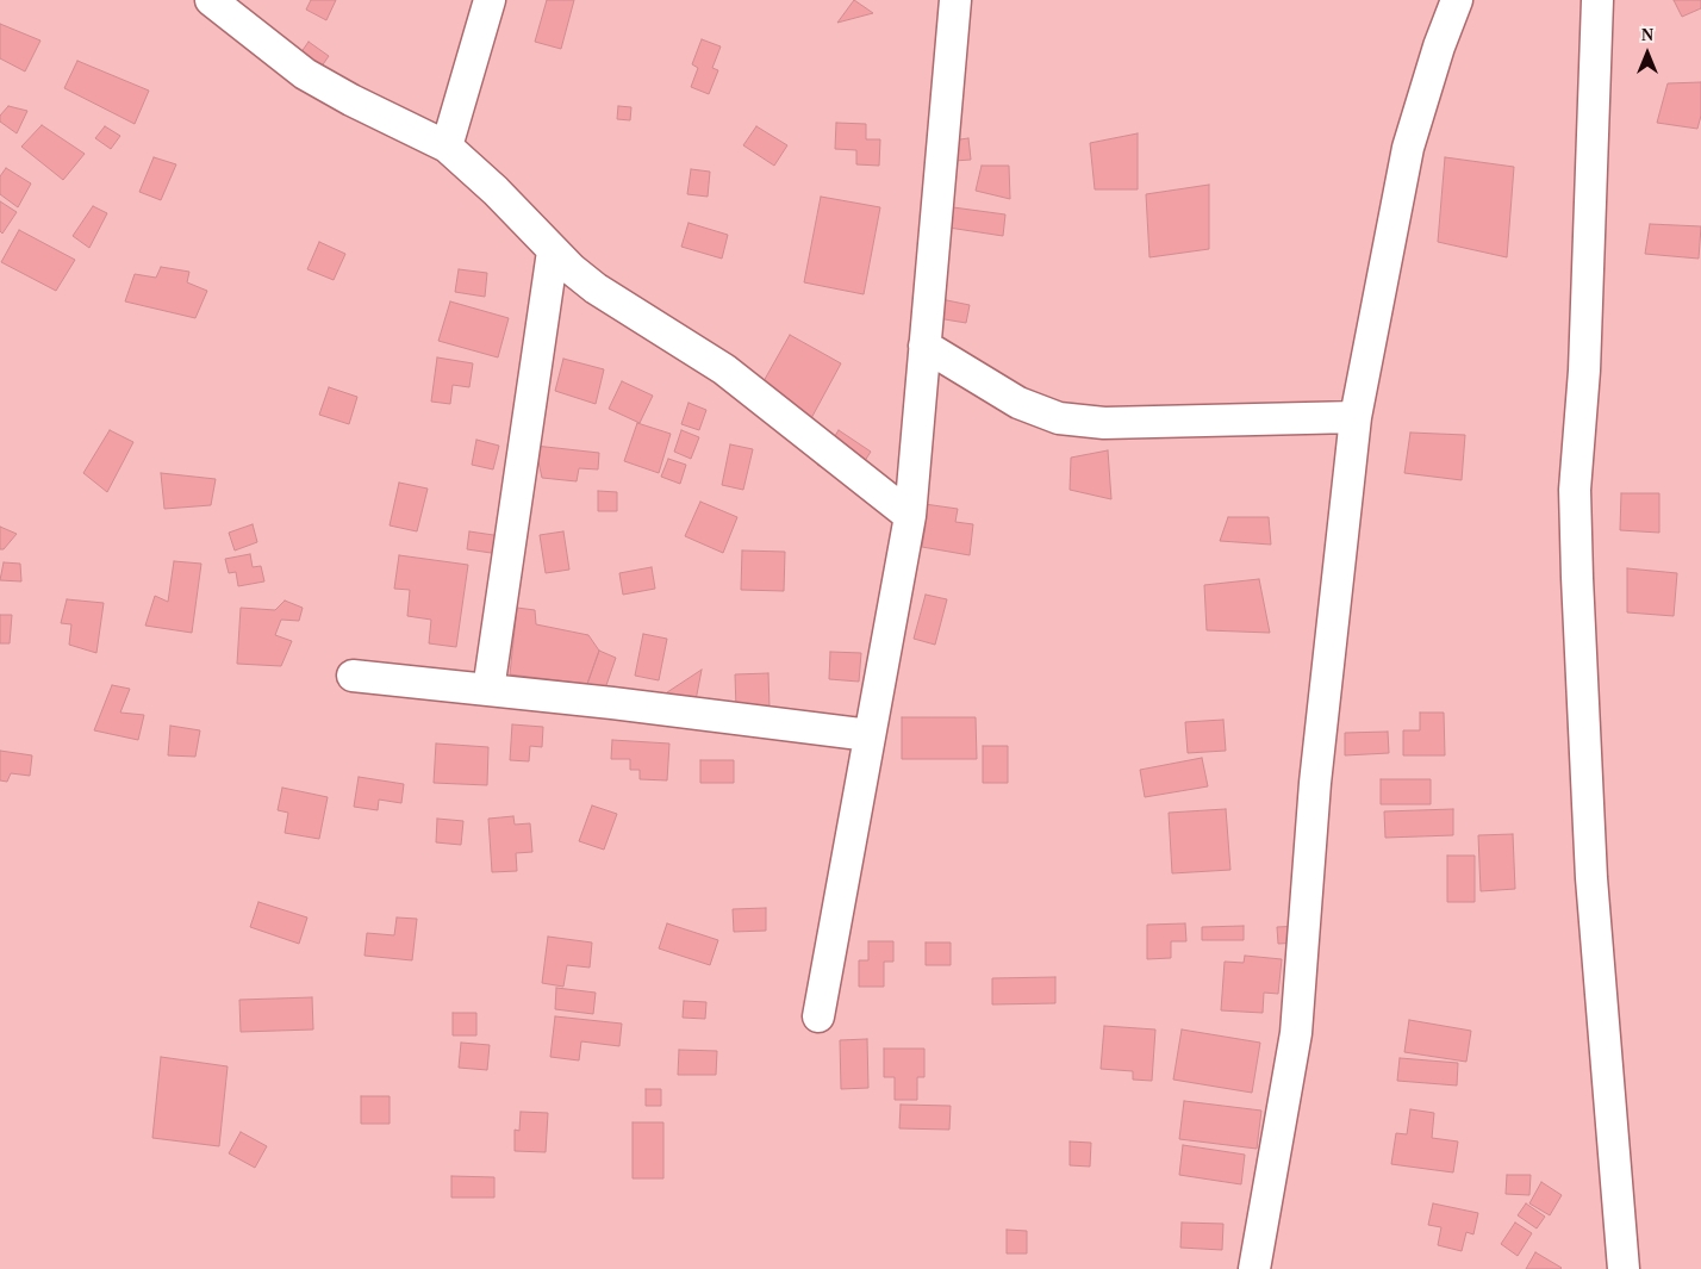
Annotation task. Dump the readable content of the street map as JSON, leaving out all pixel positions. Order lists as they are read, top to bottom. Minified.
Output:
{"north":"top"}
